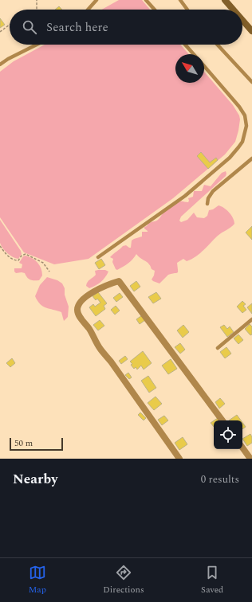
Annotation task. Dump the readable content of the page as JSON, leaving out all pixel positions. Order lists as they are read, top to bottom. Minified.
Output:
{"scale_bar":"50 m","north":"top left","page":{"search":"Search here","scale":"50 m","heading":["Nearby","0 results"],"nav":["Map","Directions","Saved"]}}
